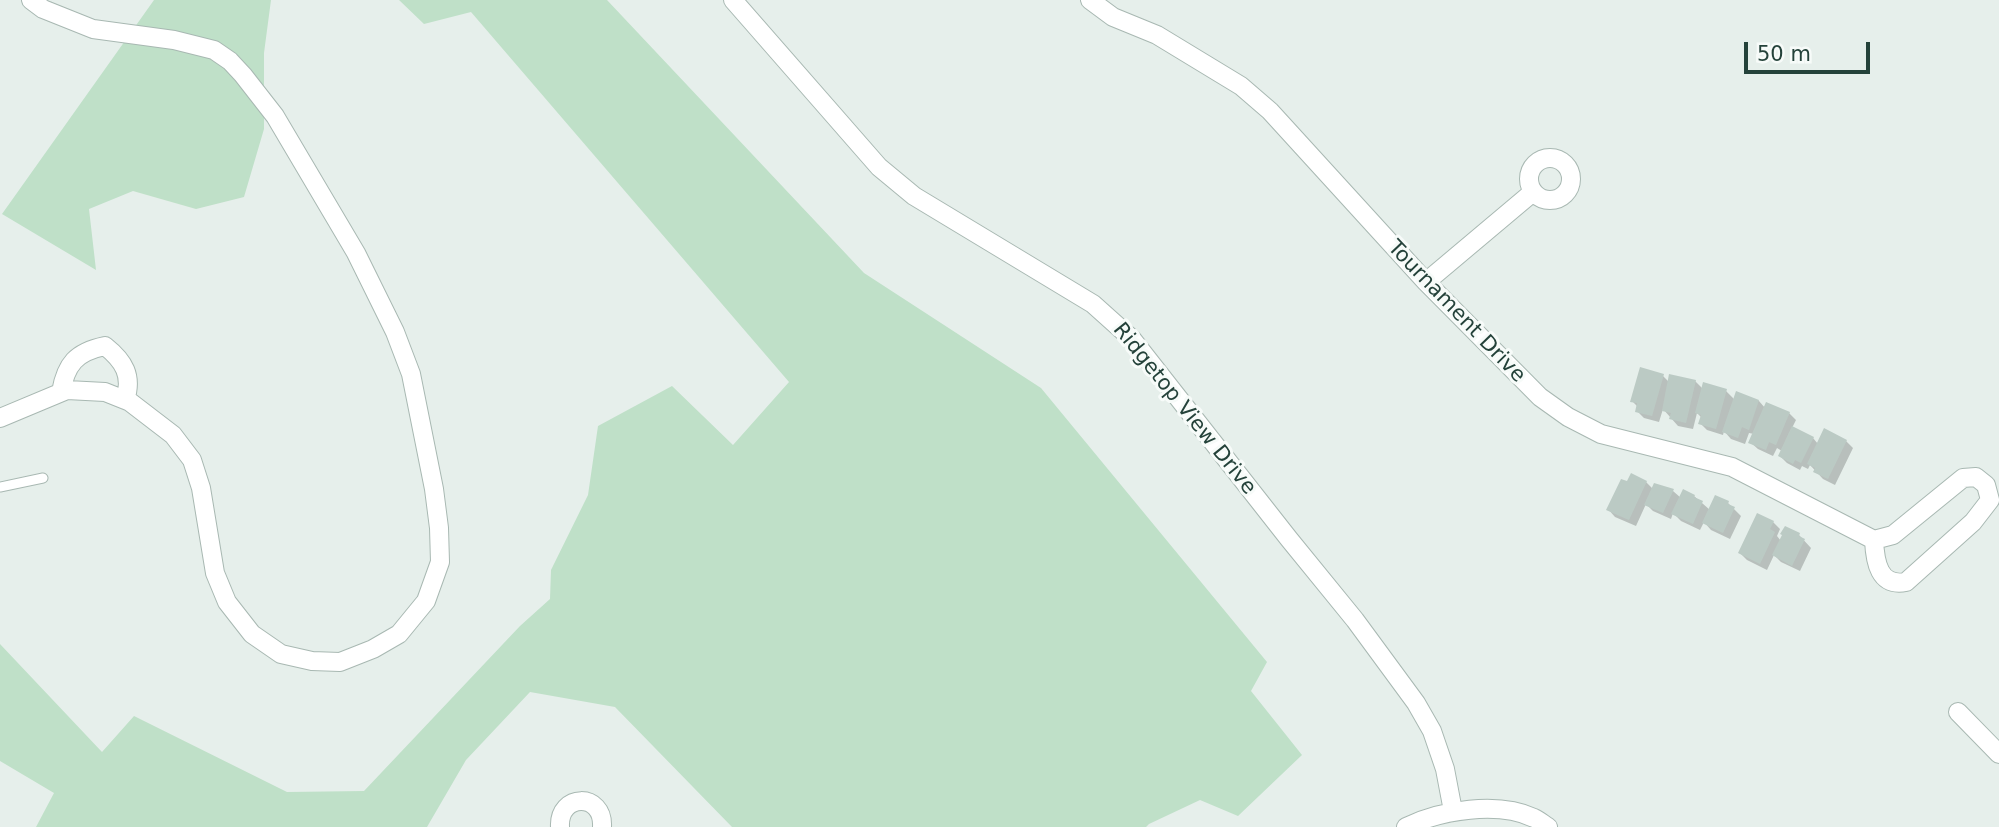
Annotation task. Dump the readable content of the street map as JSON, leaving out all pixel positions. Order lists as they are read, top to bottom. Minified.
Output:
{"streets":{"street":["Tournament Drive","Ridgetop View Drive"]},"scale_bar":"50 m"}
